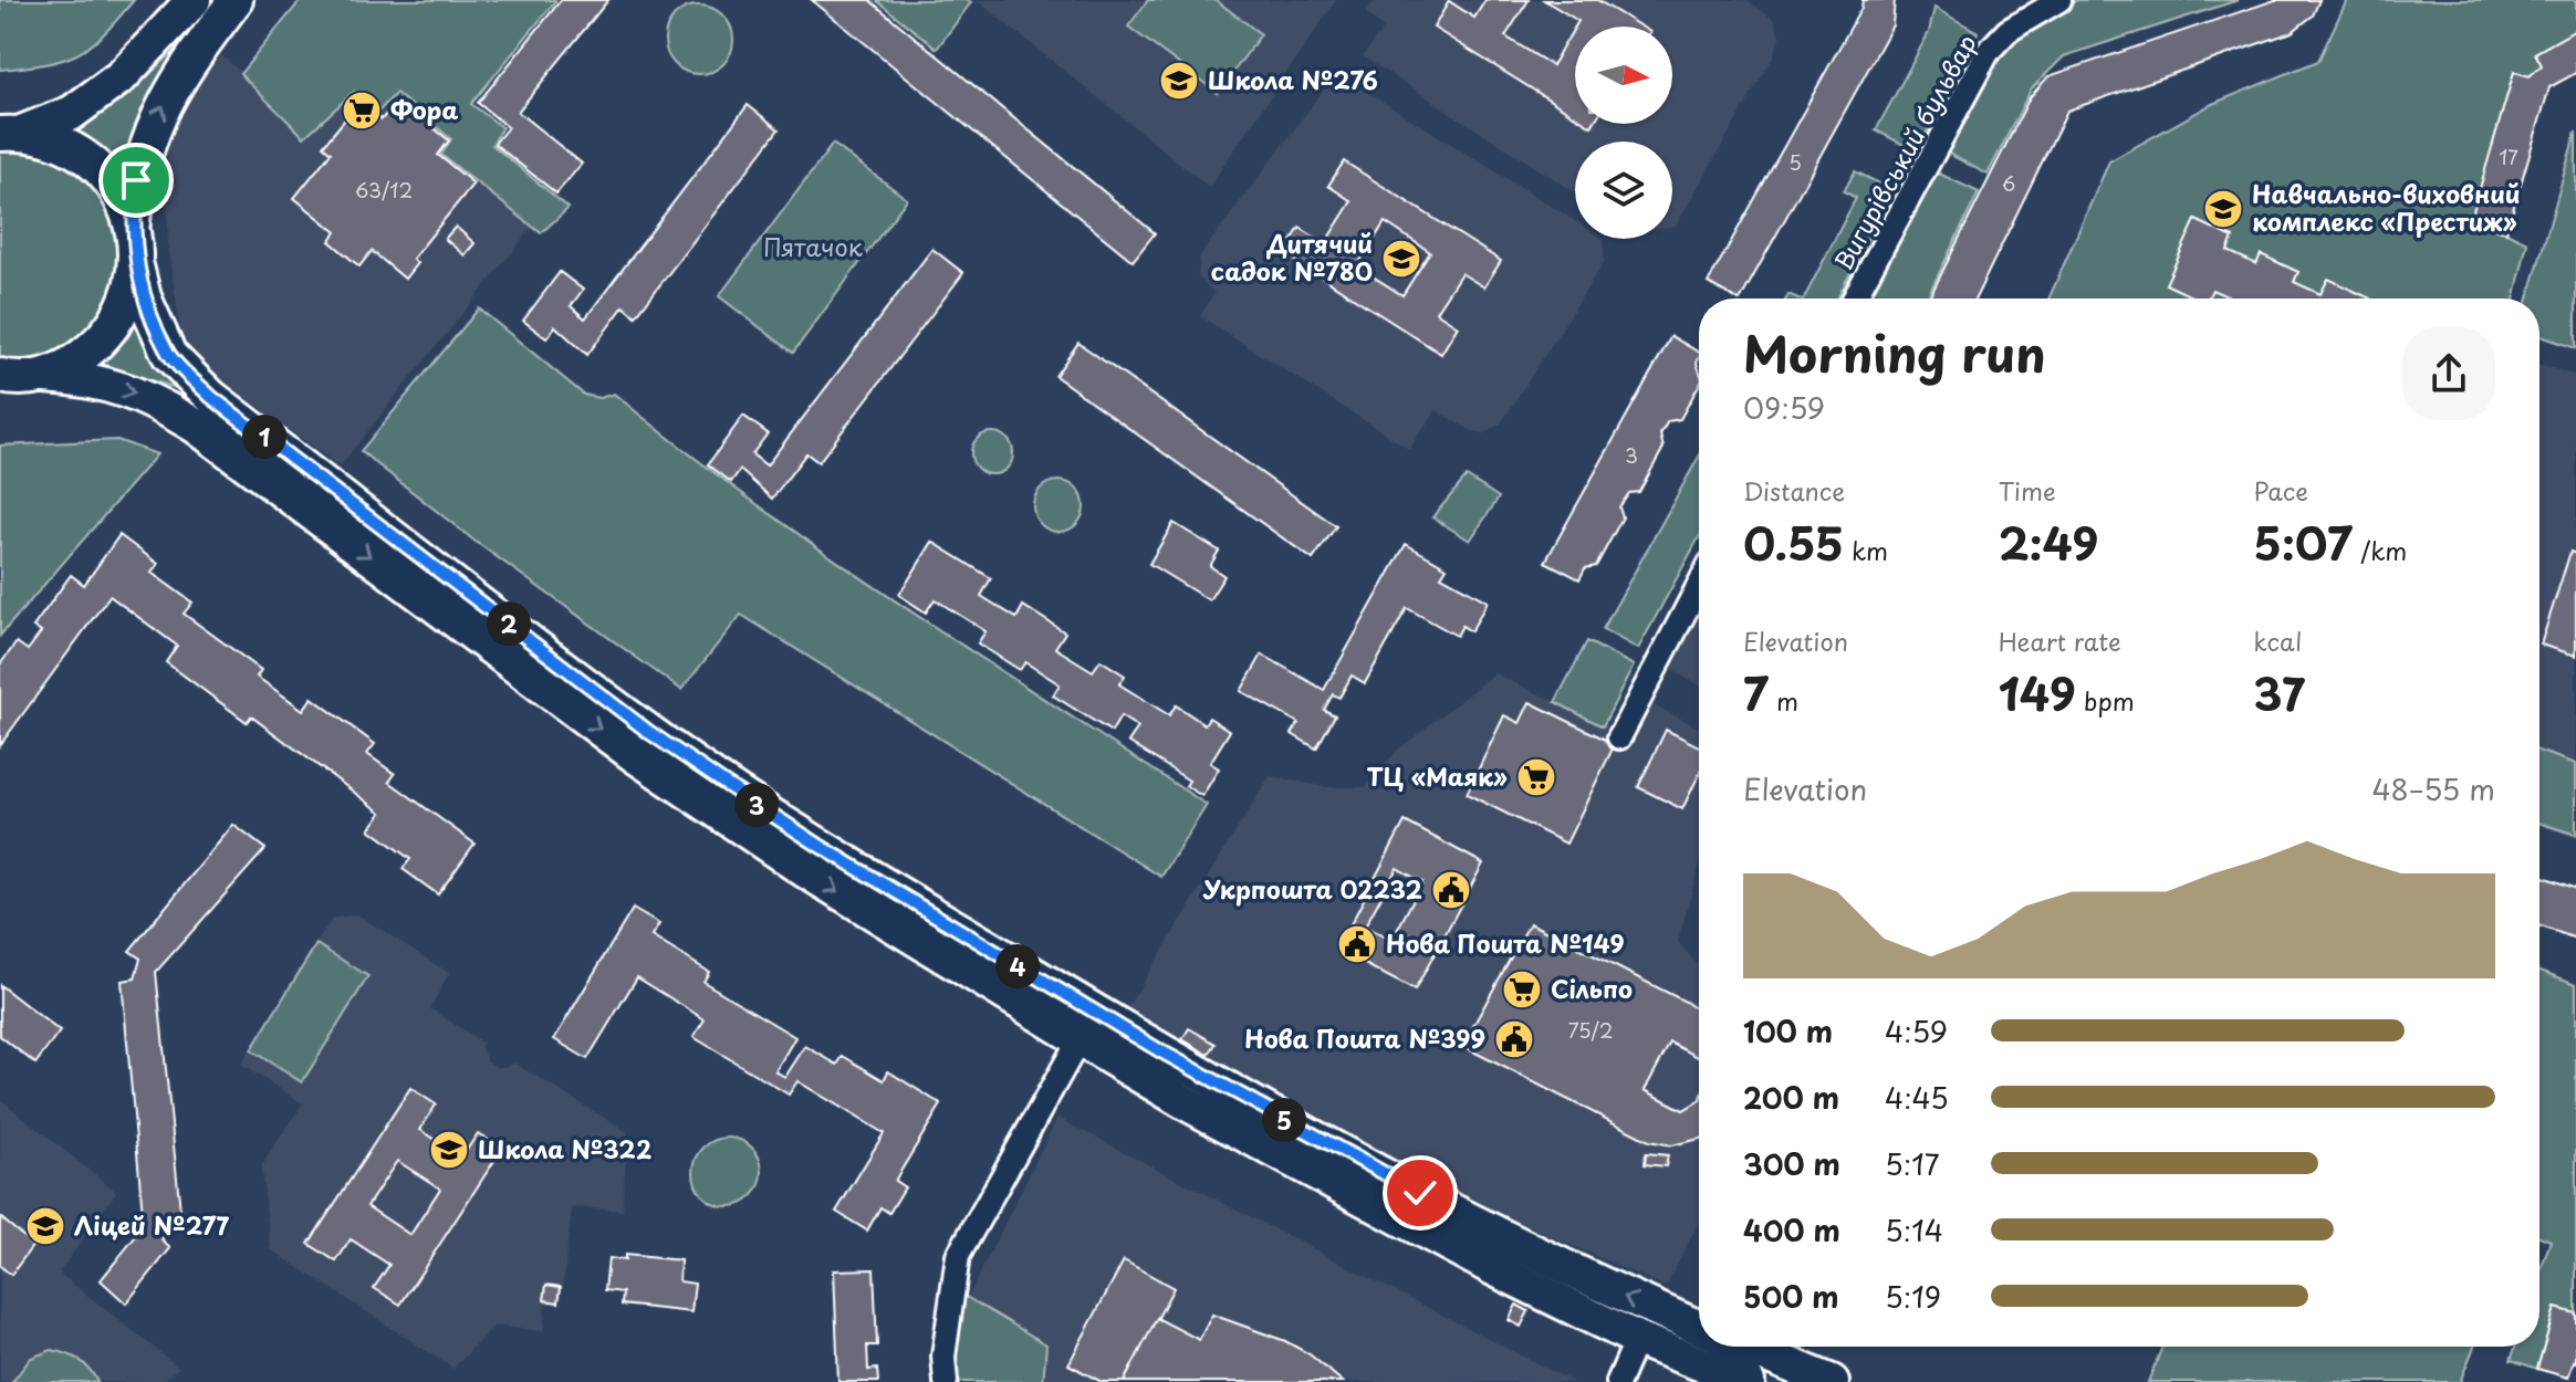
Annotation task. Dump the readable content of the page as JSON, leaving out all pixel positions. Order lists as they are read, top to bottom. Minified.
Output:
{"streets":{"street":["Вигурівський бульвар"]},"parks":["Пятачок"],"places":{"school or university":["Школа №276","Навчально-виховний комплекс «Престиж»","Дитячий садок №780","Школа №322","Ліцей №277"],"supermarket":["Фора","ТЦ «Маяк»","Сільпо"],"public building":["Укрпошта 02232","Нова Пошта №149","Нова Пошта №399"]},"house_numbers":["17","5","6","63/12","3","75/2"],"north":"right","page":{"heading":["Morning run","09:59"],"pins":["1","2","3","4","5"],"stats":[["Distance","0.55 km"],["Time","2:49"],["Pace","5:07 /km"],["Elevation","7 m"],["Heart rate","149 bpm"],["kcal","37"]],"chart":["Elevation","48–55 m"],"list":[{"name":"100 m","note":"4:59"},{"name":"200 m","note":"4:45"},{"name":"300 m","note":"5:17"},{"name":"400 m","note":"5:14"},{"name":"500 m","note":"5:19"}]}}
